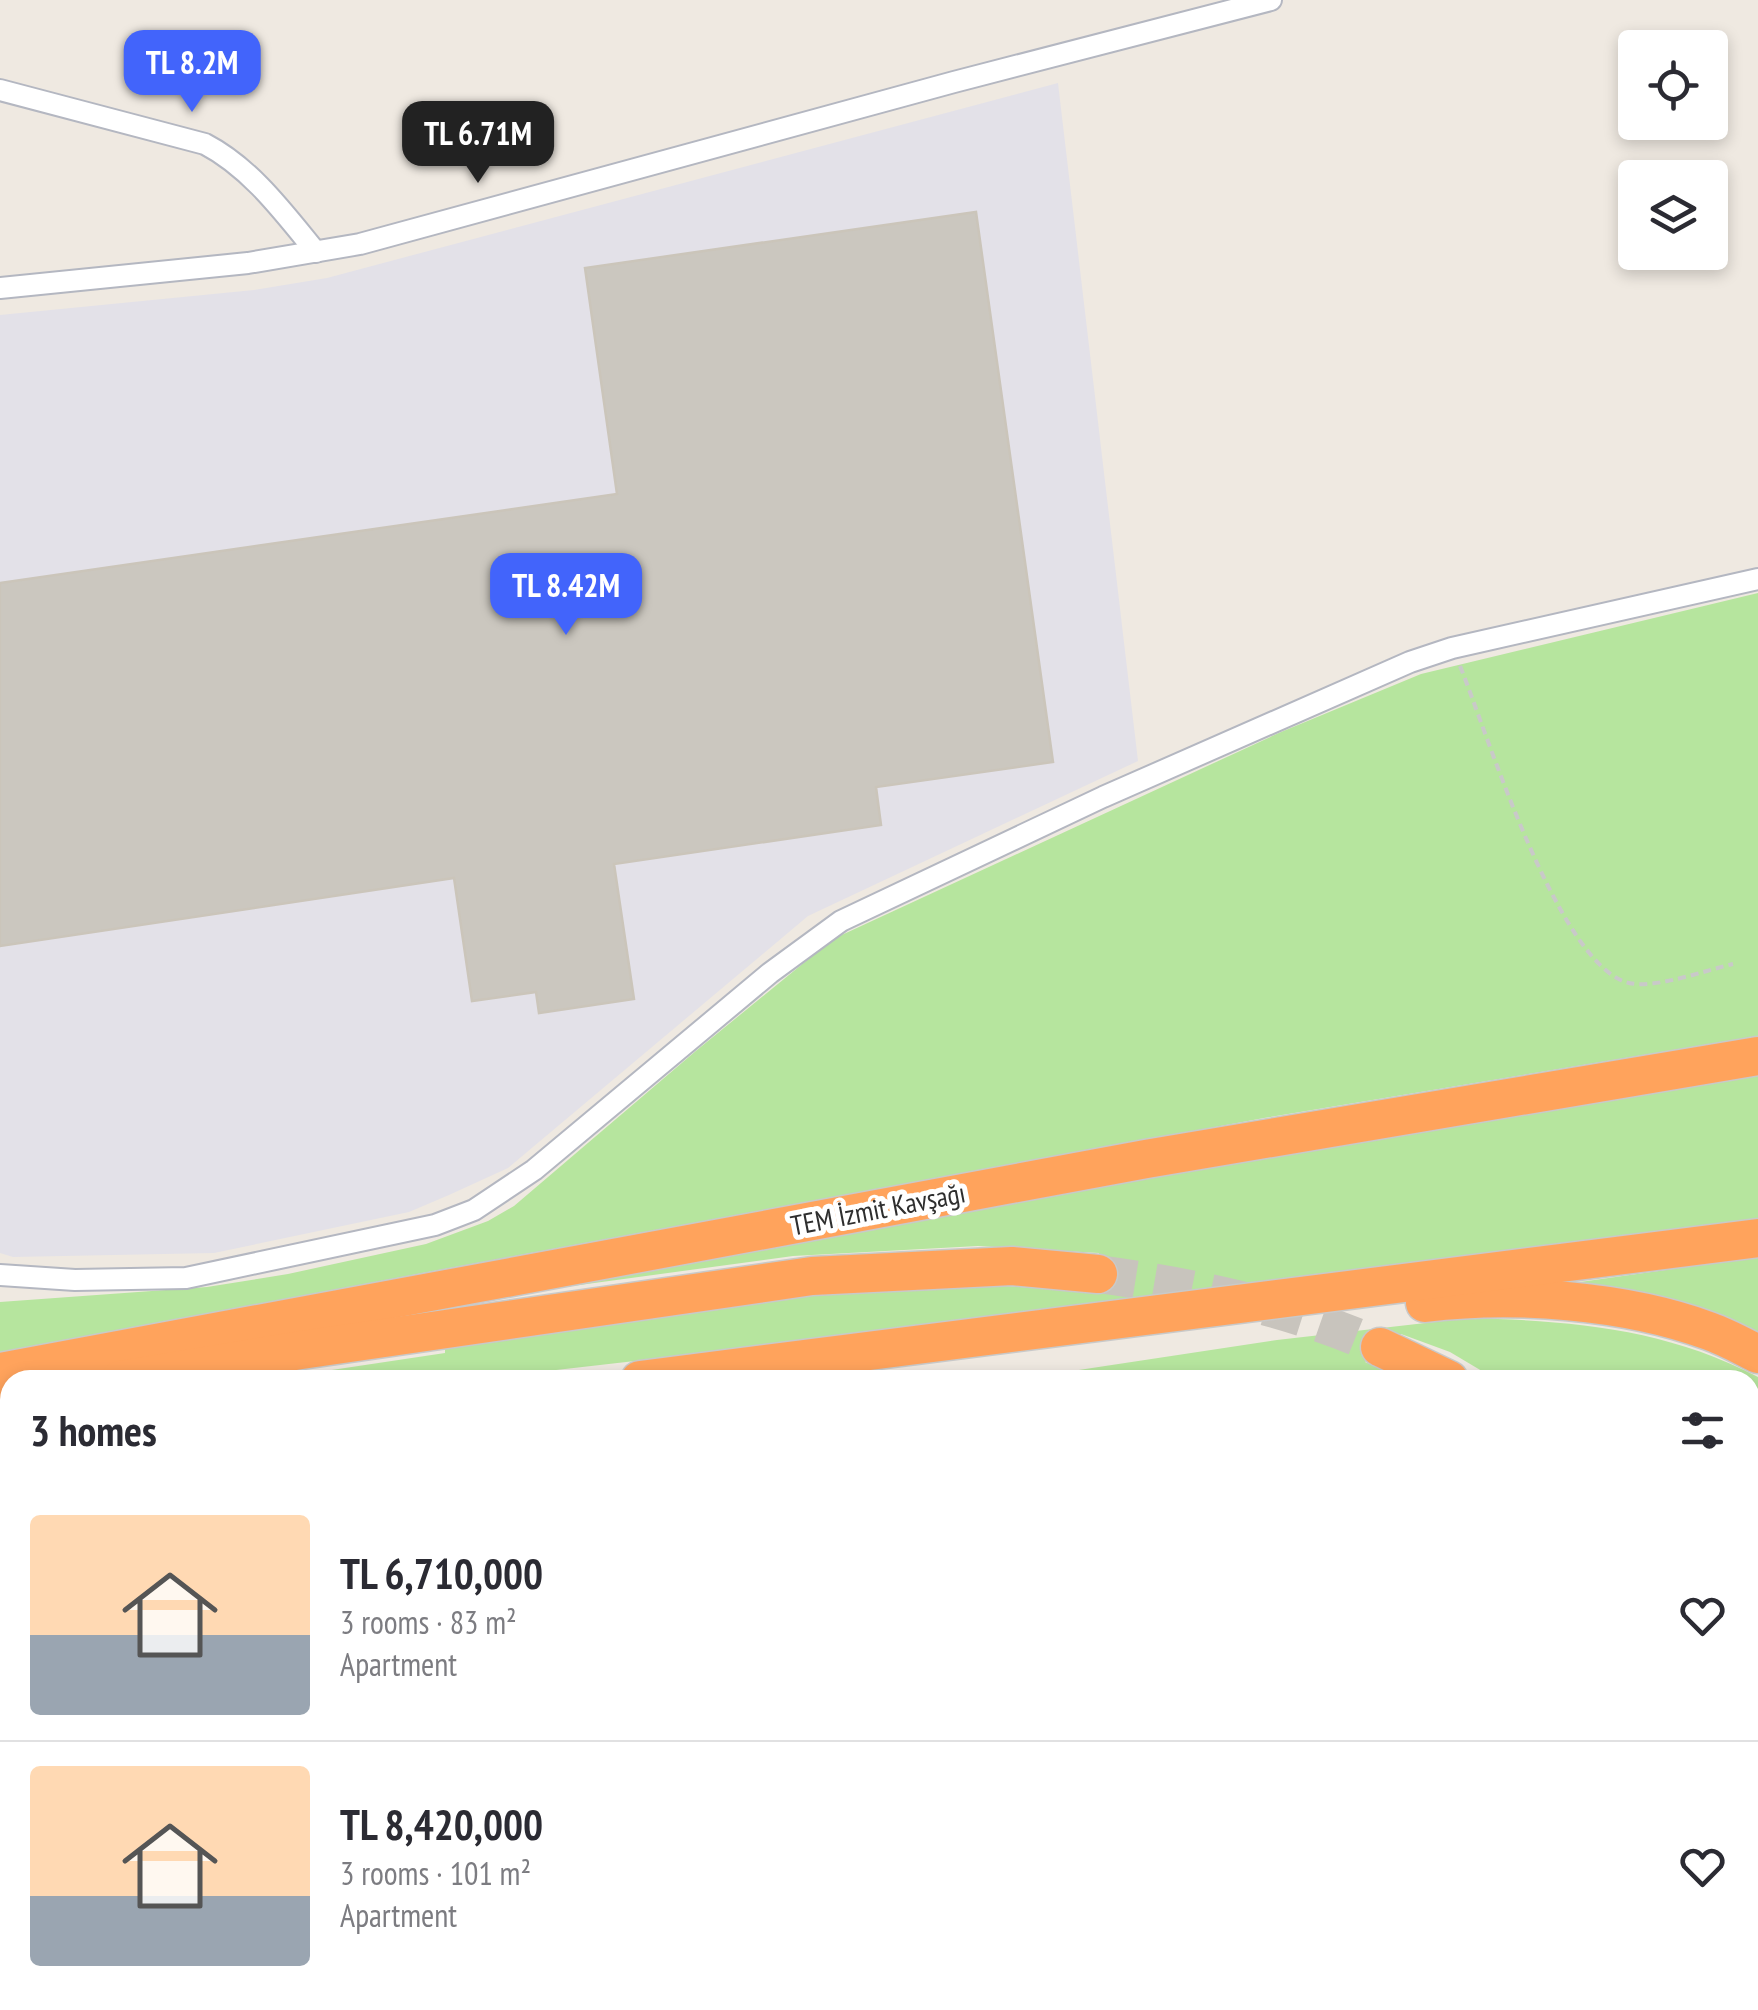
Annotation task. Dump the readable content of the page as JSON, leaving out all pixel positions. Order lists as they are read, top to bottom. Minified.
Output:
{"streets":{"highway":["TEM İzmit Kavşağı"]},"page":{"price":["TL 8.2M","TL 6.71M","TL 8.42M"],"heading":"3 homes","list":[{"name":"TL 6,710,000","note":"3 rooms · 83 m² · Apartment"},{"name":"TL 8,420,000","note":"3 rooms · 101 m² · Apartment"}]}}
